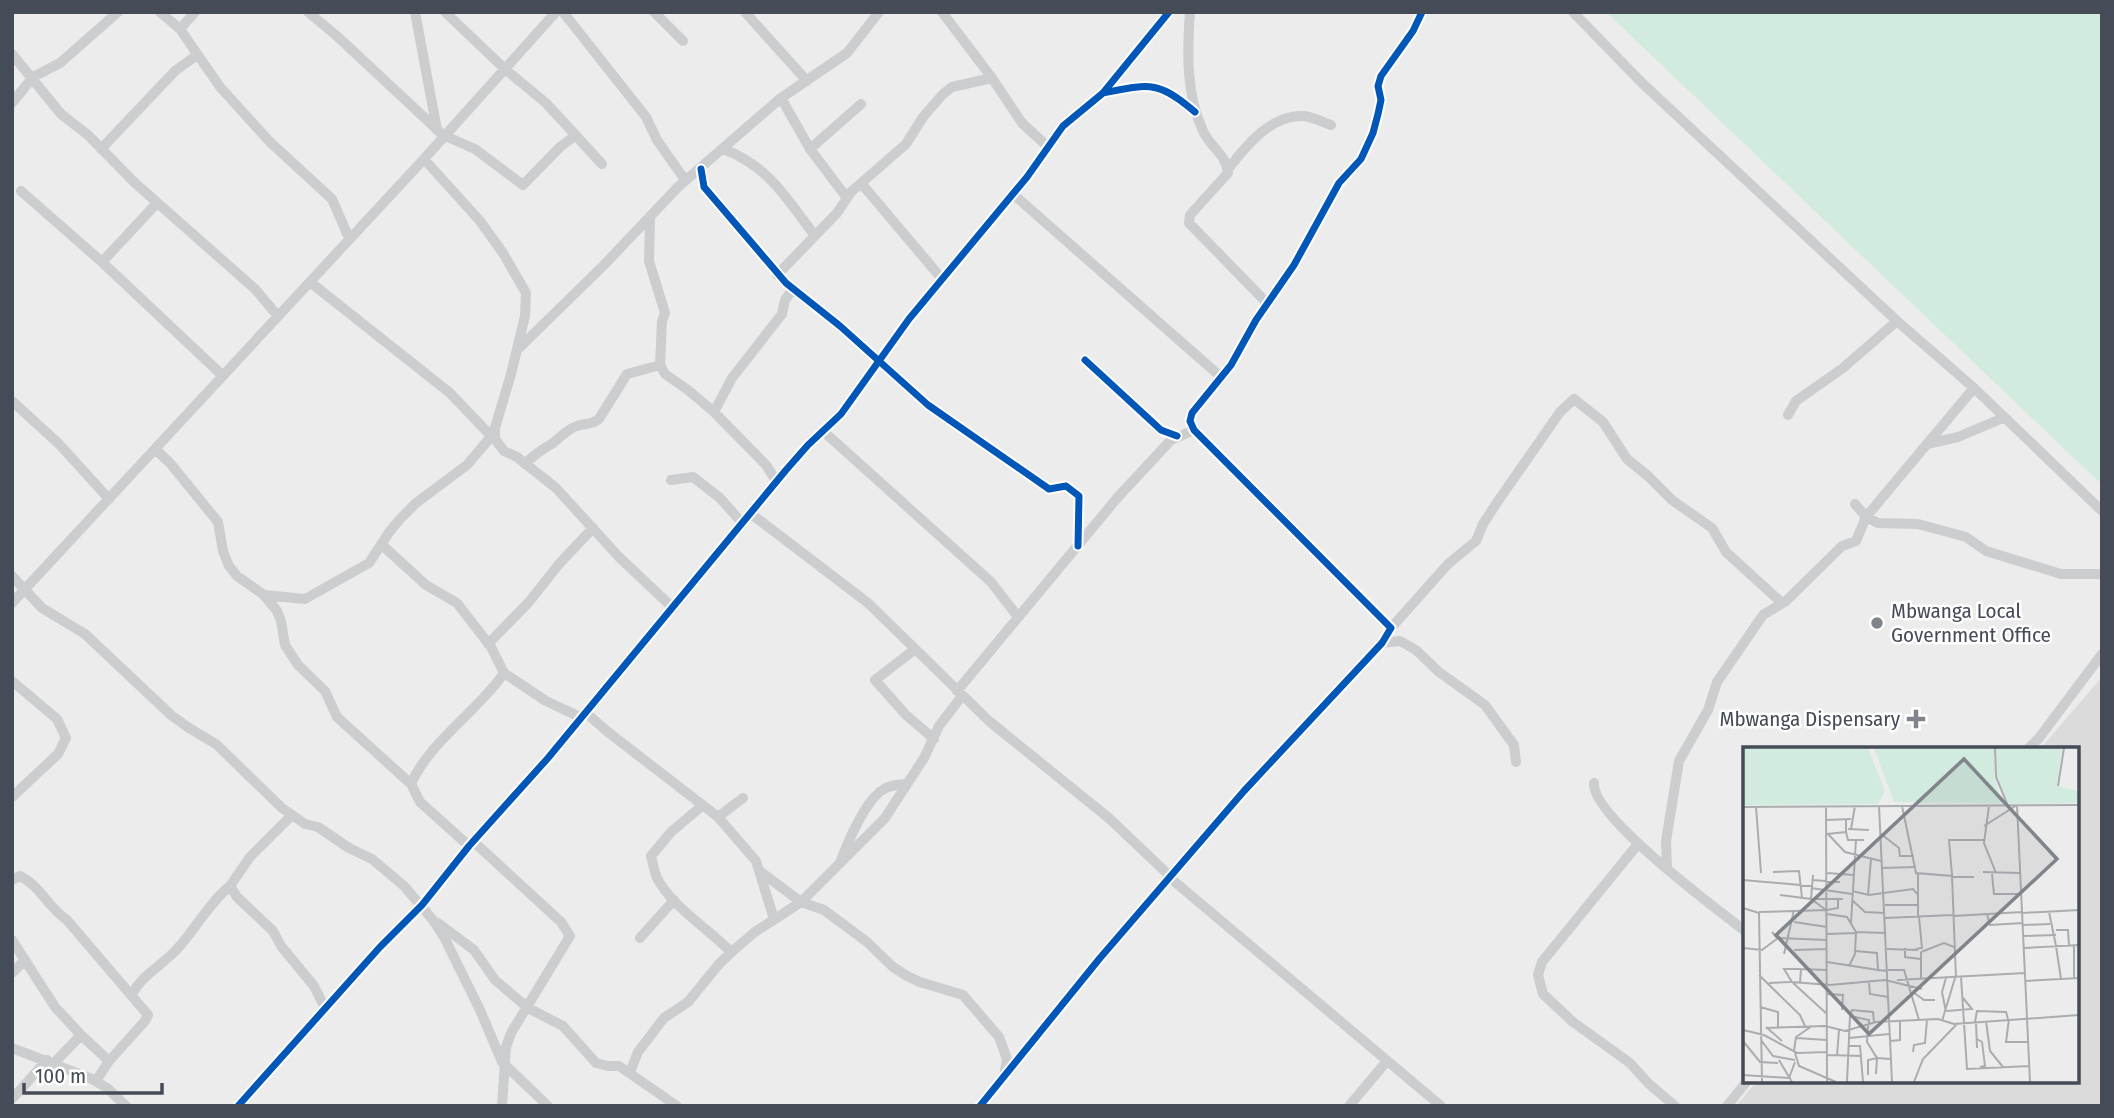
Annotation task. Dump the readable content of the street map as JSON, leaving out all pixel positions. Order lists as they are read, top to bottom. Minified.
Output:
{"places":{"other":["Mbwanga Local Government Office"],"health":["Mbwanga Dispensary"]},"scale_bar":"100 m"}
